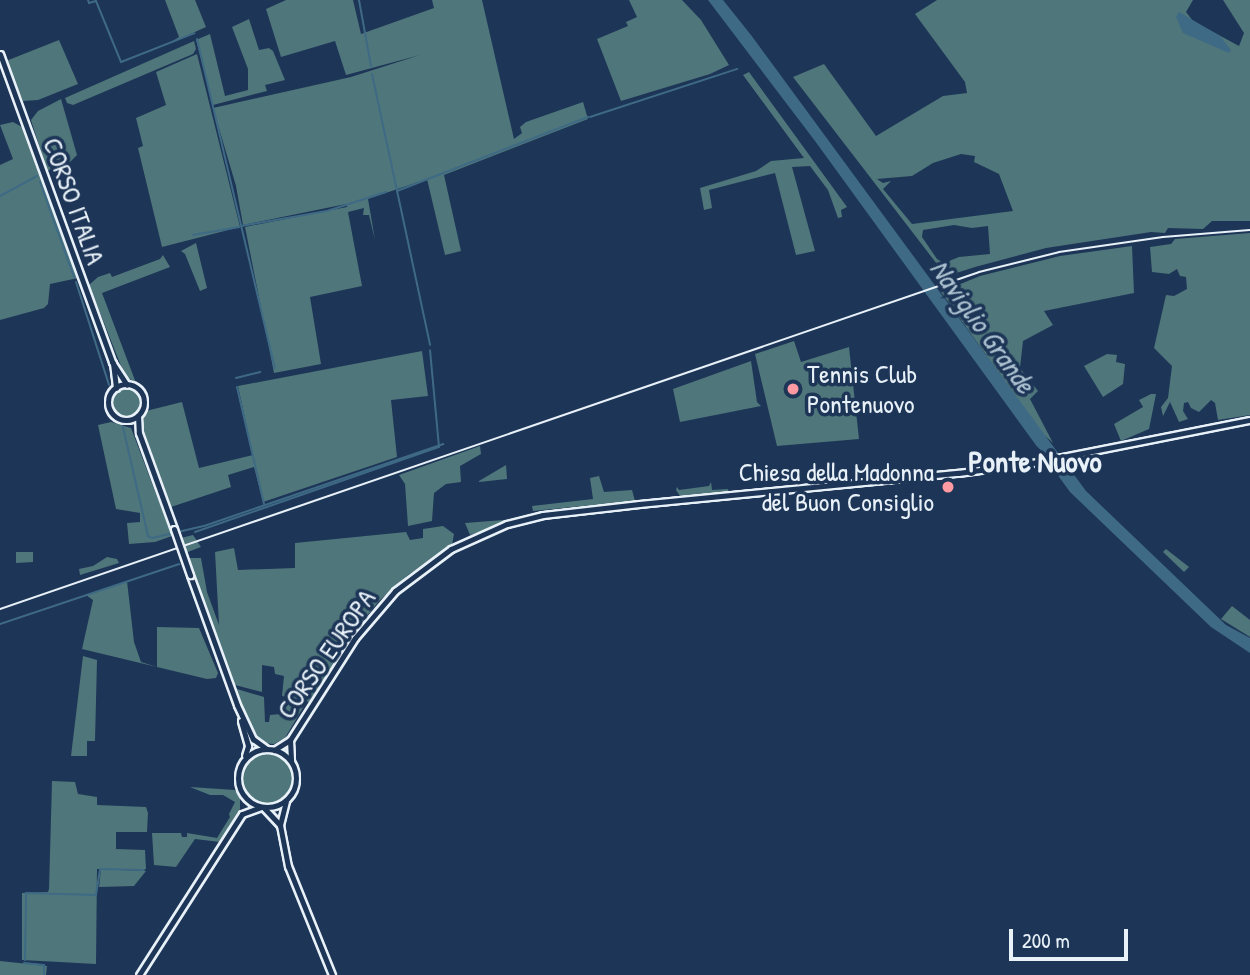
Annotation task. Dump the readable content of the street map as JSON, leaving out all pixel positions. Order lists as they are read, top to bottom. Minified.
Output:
{"streets":{"main road":["CORSO ITALIA","CORSO EUROPA"]},"districts":["Ponte Nuovo"],"water":["Naviglio Grande"],"places":["Tennis Club Pontenuovo","Chiesa della Madonna del Buon Consiglio"],"scale_bar":"200 m"}
